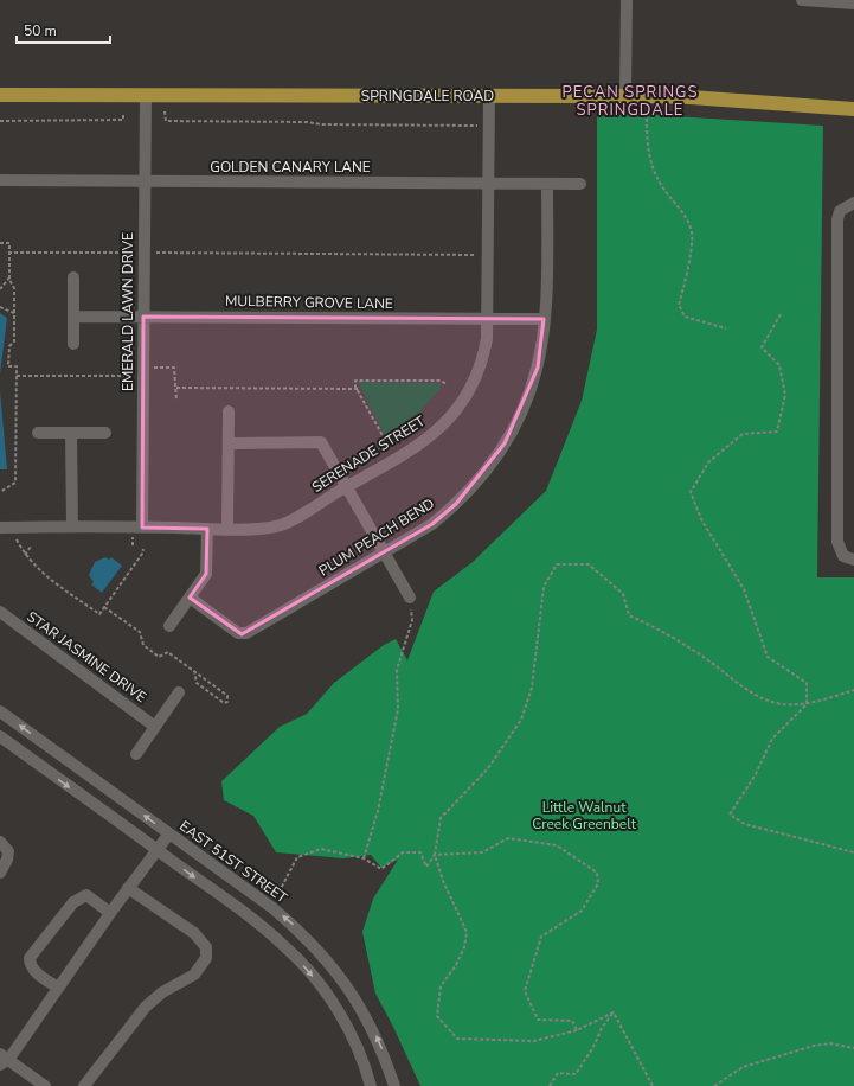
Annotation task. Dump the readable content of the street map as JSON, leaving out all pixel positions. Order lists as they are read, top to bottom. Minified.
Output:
{"streets":{"main road":["SPRINGDALE ROAD"],"street":["GOLDEN CANARY LANE","MULBERRY GROVE LANE","EMERALD LAWN DRIVE","SERENADE STREET","PLUM PEACH BEND","STAR JASMINE DRIVE","EAST 51ST STREET"]},"crossings":[["SPRINGDALE ROAD","EMERALD LAWN DRIVE"],["SPRINGDALE ROAD","SERENADE STREET"],["GOLDEN CANARY LANE","EMERALD LAWN DRIVE"],["GOLDEN CANARY LANE","SERENADE STREET"],["GOLDEN CANARY LANE","PLUM PEACH BEND"],["MULBERRY GROVE LANE","EMERALD LAWN DRIVE"],["MULBERRY GROVE LANE","SERENADE STREET"],["MULBERRY GROVE LANE","PLUM PEACH BEND"],["EMERALD LAWN DRIVE","SERENADE STREET"]],"districts":["PECAN SPRINGS SPRINGDALE"],"parks":["Little Walnut Creek Greenbelt"],"scale_bar":"50 m"}
